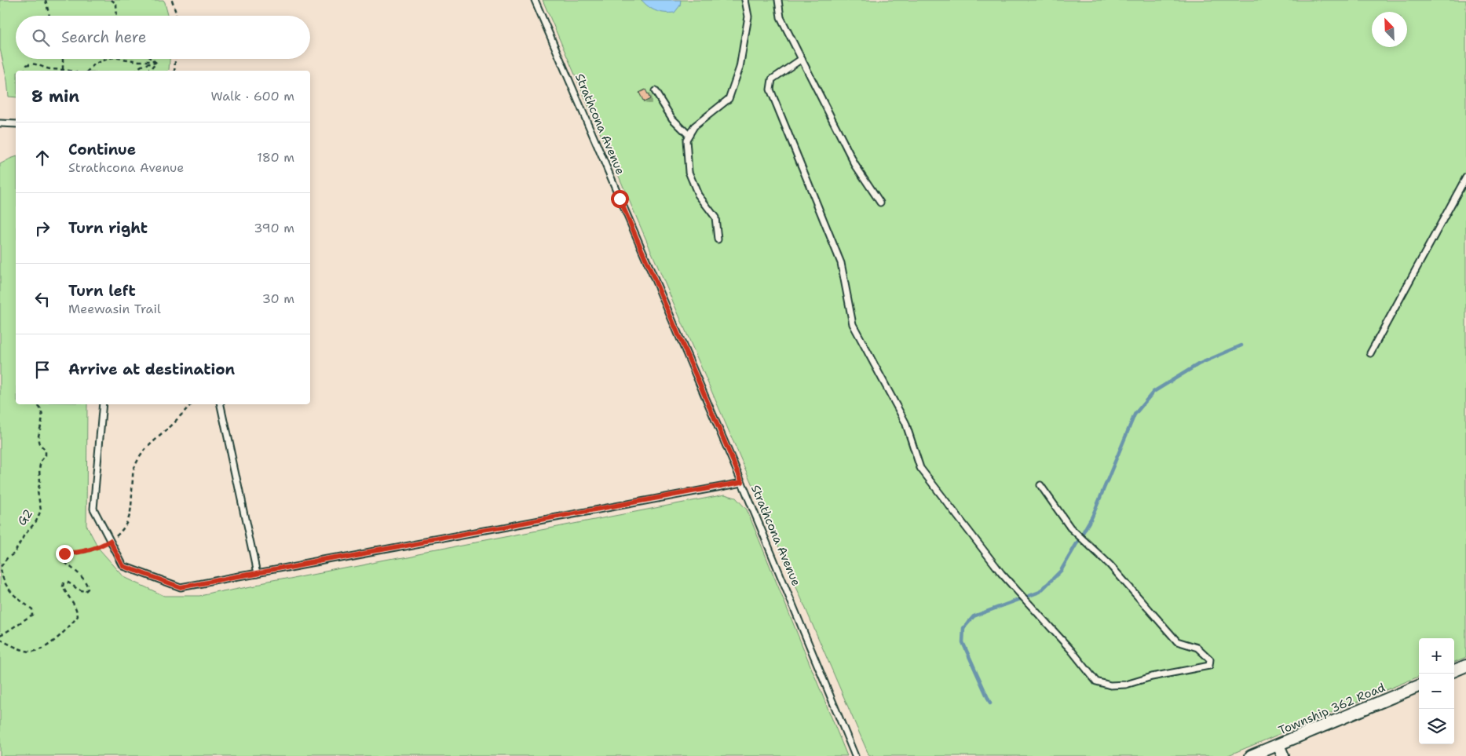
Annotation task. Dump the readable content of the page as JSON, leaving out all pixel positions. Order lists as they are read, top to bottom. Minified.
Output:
{"streets":{"street":["Township 362 Road"],"lane":["Strathcona Avenue"],"path":["G2"]},"north":"top left","page":{"search":"Search here","heading":["8 min","Walk · 600 m"],"list":[["Continue","Strathcona Avenue","180 m"],["Turn right","390 m"],["Turn left","Meewasin Trail","30 m"],"Arrive at destination"],"map_buttons":["+","−"]}}
